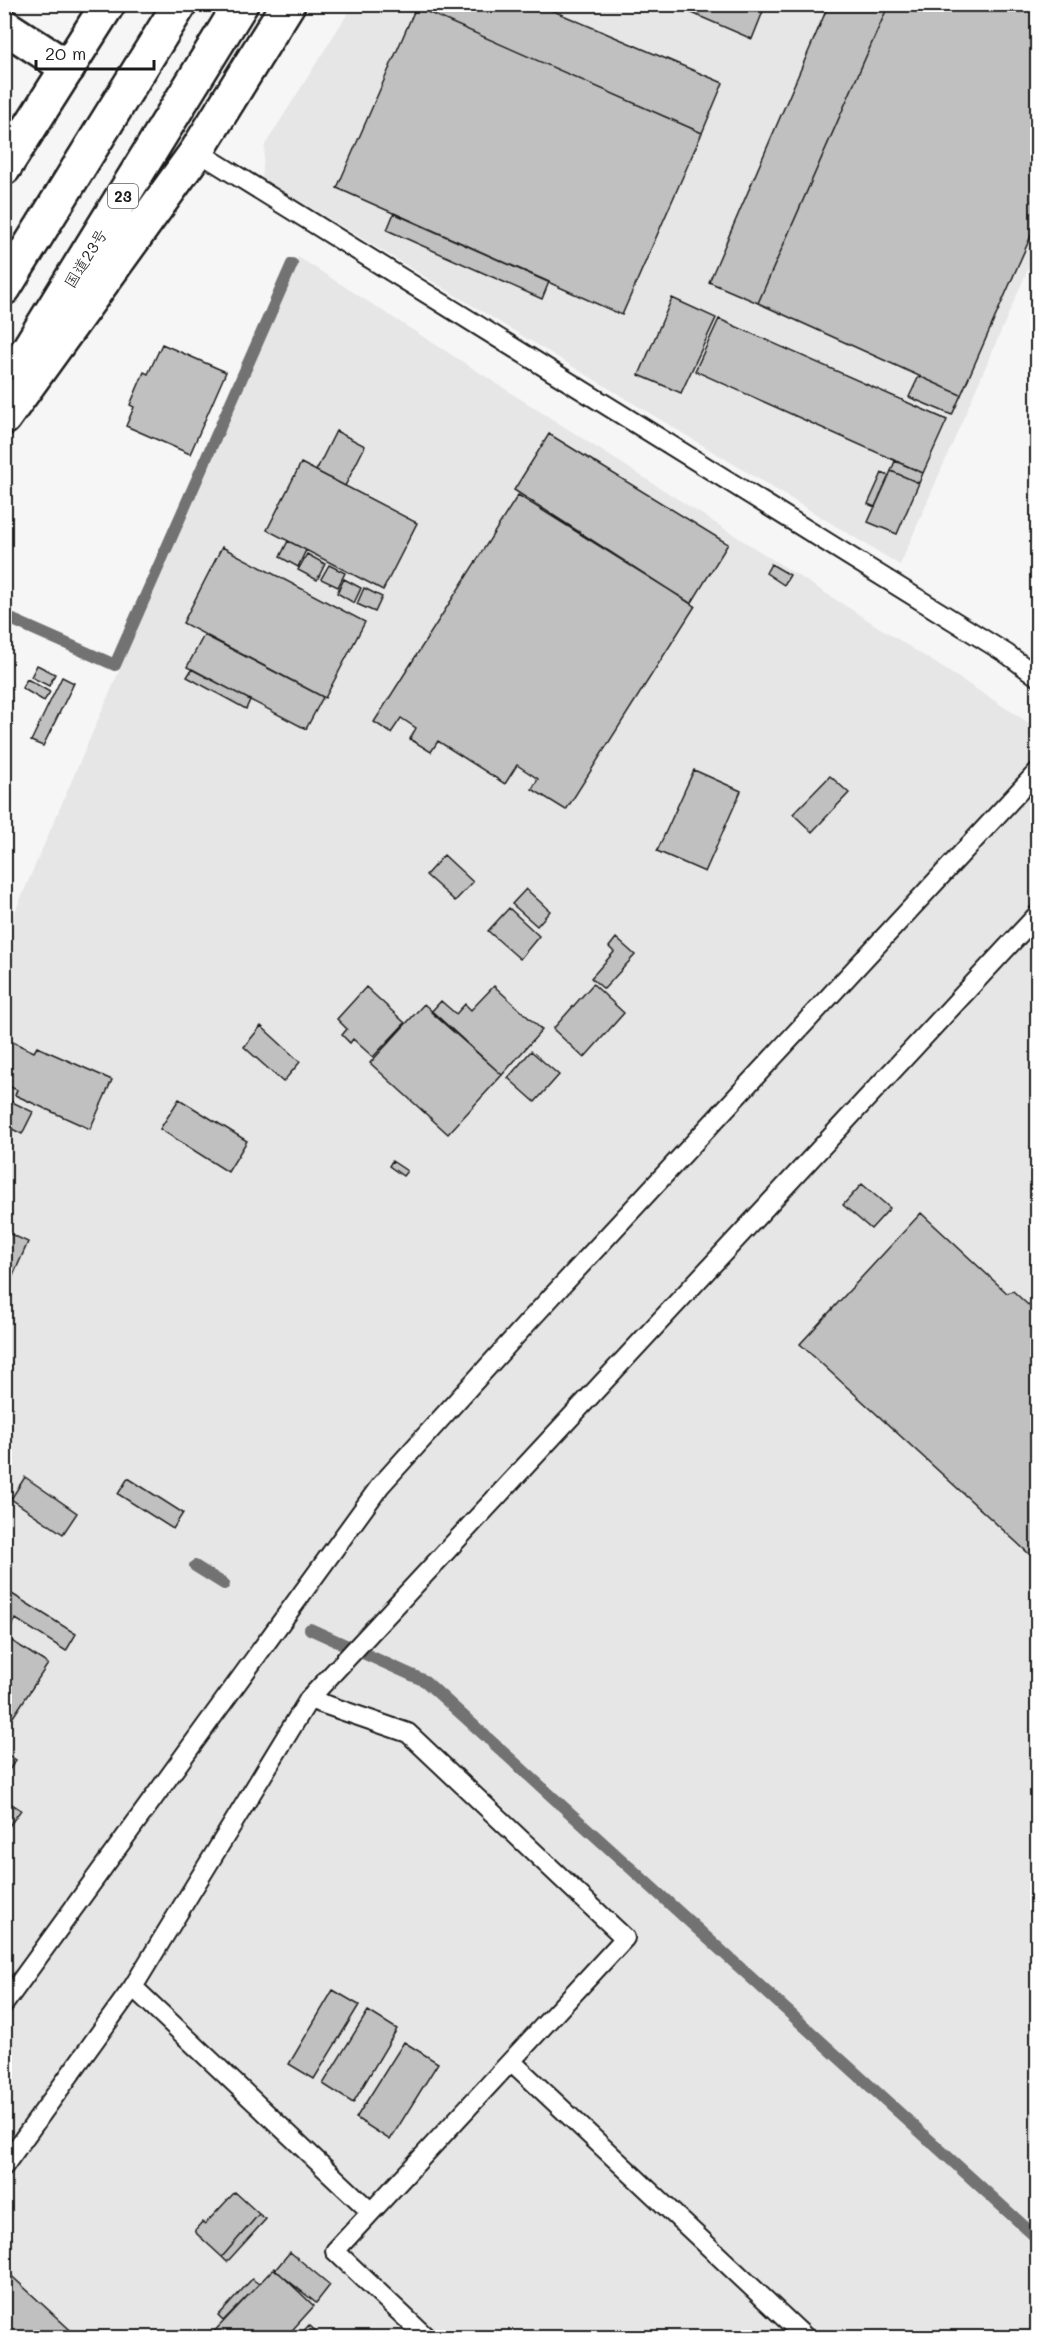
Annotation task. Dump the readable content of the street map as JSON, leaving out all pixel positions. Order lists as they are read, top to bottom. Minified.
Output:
{"streets":{"main road":["23","国道23号"]},"scale_bar":"20 m"}
